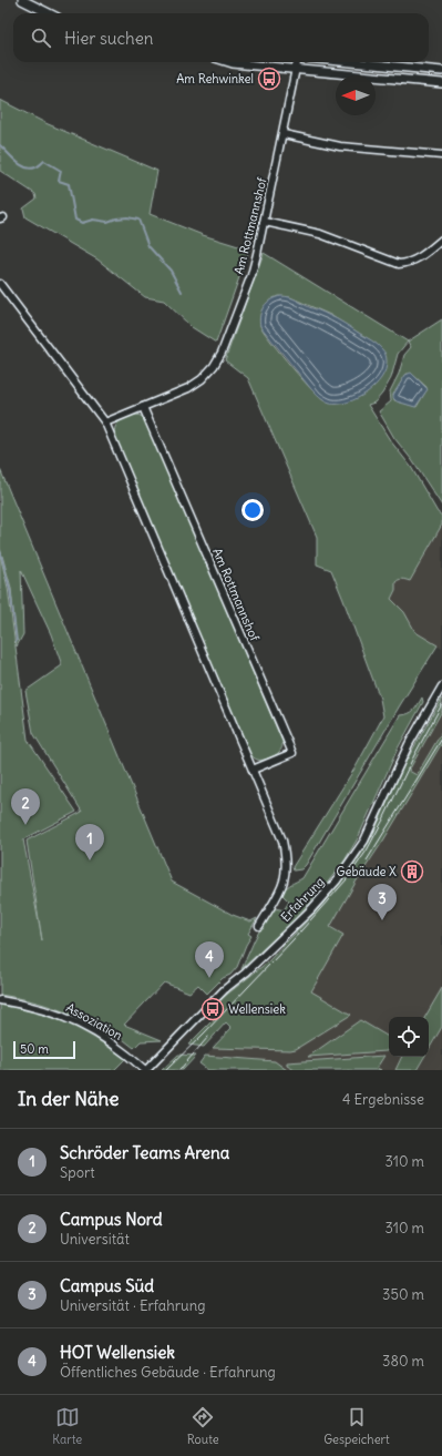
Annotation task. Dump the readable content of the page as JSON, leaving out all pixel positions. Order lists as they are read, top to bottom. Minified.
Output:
{"streets":{"street":["Am Rottmannshof","Erfahrung","Assoziation"]},"crossings":[["Erfahrung","Assoziation"]],"places":{"bus stop":["Am Rehwinkel","Wellensiek"],"building":["Gebäude X"]},"scale_bar":"50 m","north":"left","page":{"search":"Hier suchen","pins":["2","1","3","4"],"scale":"50 m","heading":["In der Nähe","4 Ergebnisse"],"list":[{"mark":"1","name":"Schröder Teams Arena","note":"Sport","value":"310 m"},{"mark":"2","name":"Campus Nord","note":"Universität","value":"310 m"},{"mark":"3","name":"Campus Süd","note":"Universität · Erfahrung","value":"350 m"},{"mark":"4","name":"HOT Wellensiek","note":"Öffentliches Gebäude · Erfahrung","value":"380 m"}],"nav":["Karte","Route","Gespeichert"]}}
